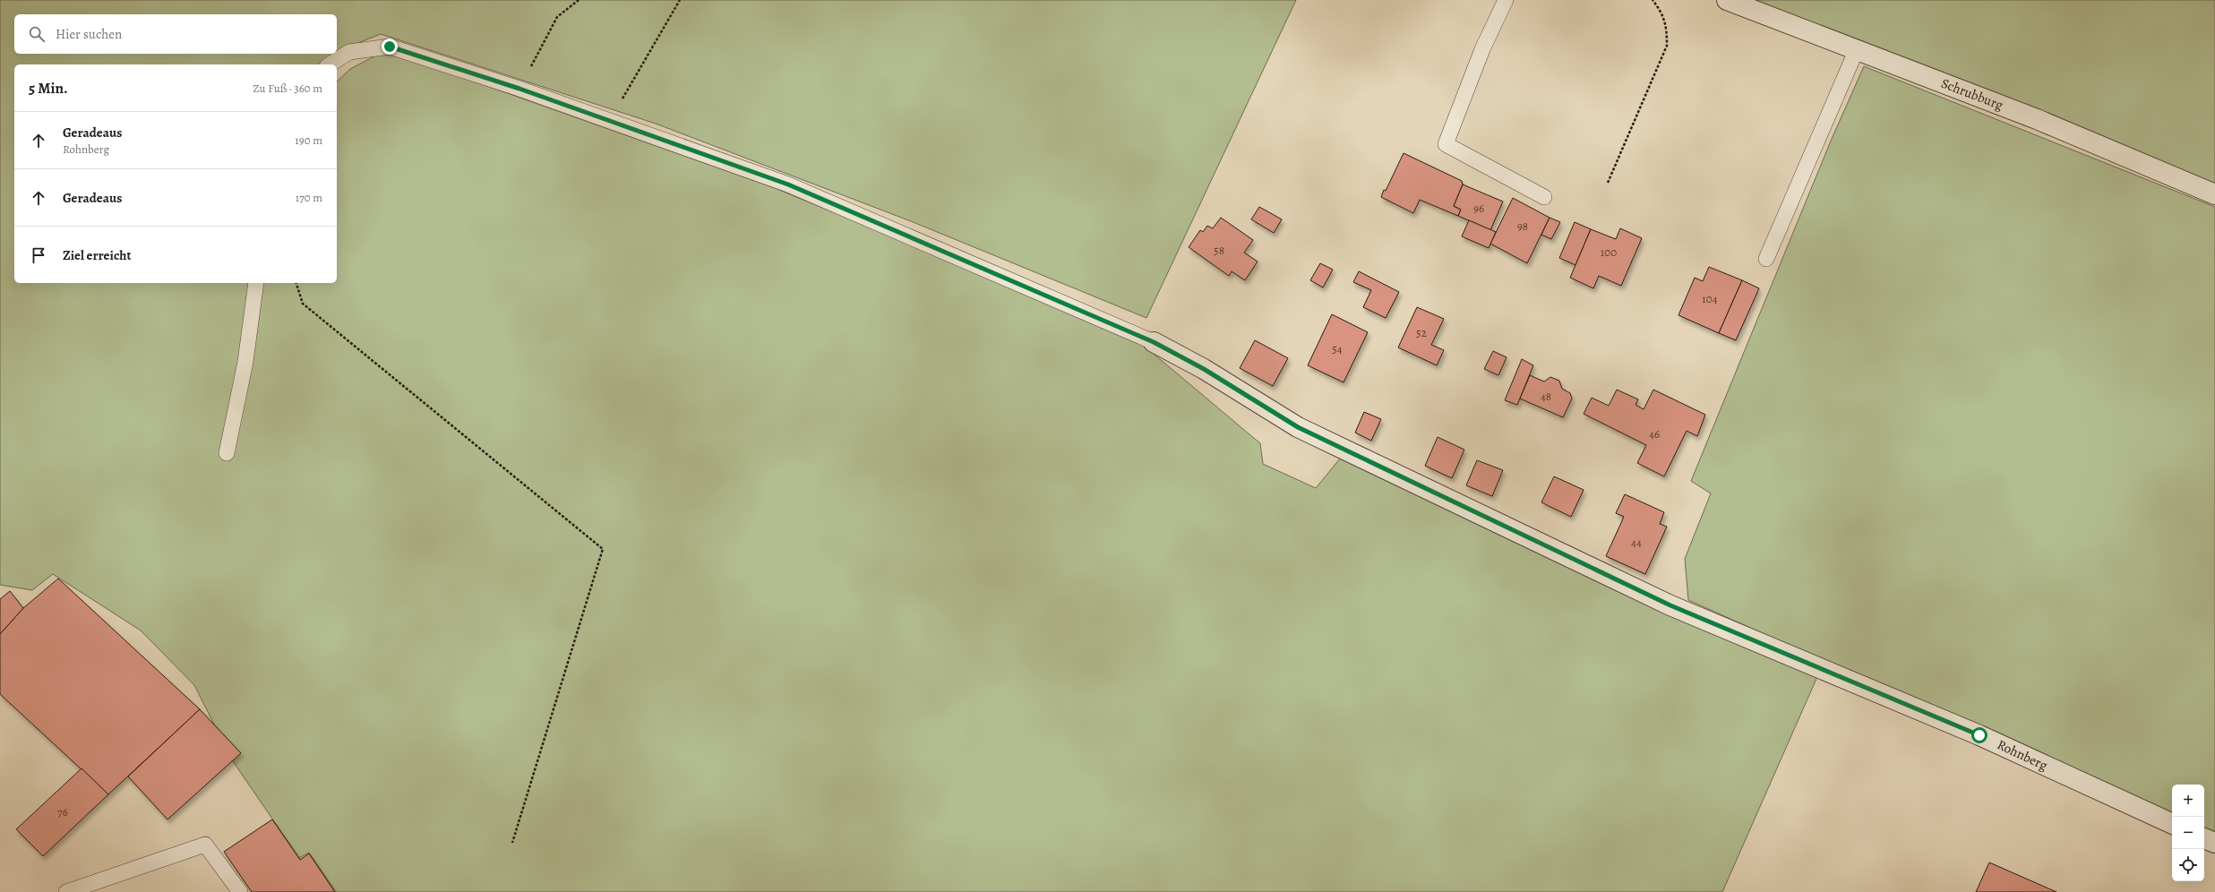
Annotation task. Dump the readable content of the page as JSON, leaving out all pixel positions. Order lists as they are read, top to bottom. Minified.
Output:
{"streets":{"street":["Schrubburg","Rohnberg"]},"house_numbers":["96","98","58","100","104","52","54","48","46","44","76"],"page":{"search":"Hier suchen","heading":["5 Min.","Zu Fuß · 360 m"],"list":[["Geradeaus","Rohnberg","190 m"],["Geradeaus","170 m"],"Ziel erreicht"],"map_buttons":["+","−"]}}
